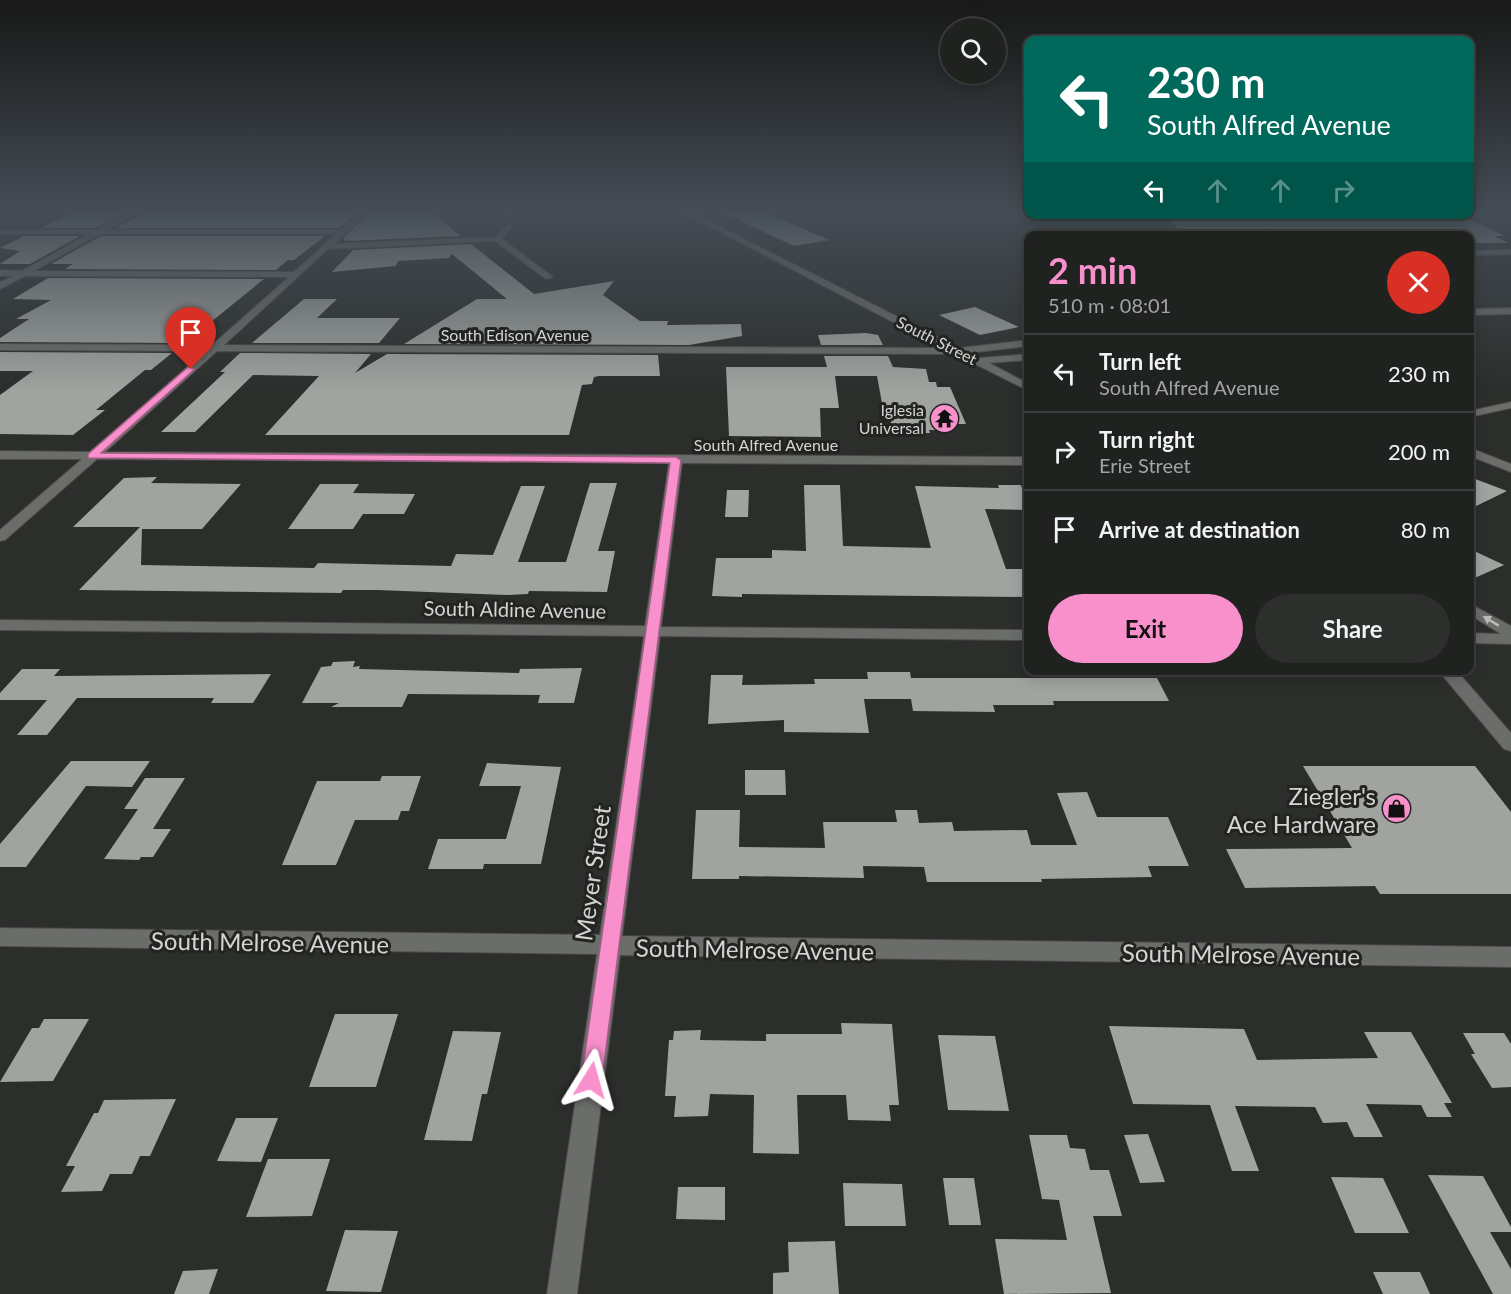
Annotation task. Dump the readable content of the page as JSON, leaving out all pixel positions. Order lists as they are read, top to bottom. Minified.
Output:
{"streets":{"street":["South Edison Avenue","South Street","South Alfred Avenue","South Aldine Avenue","Meyer Street","South Melrose Avenue"]},"crossings":[["South Edison Avenue","South Street"],["South Alfred Avenue","Meyer Street"],["South Aldine Avenue","Meyer Street"],["Meyer Street","South Melrose Avenue"]],"places":{"temple":["Iglesia Universal"],"shop":["Ziegler's Ace Hardware"]},"page":{"turn":["230 m","South Alfred Avenue"],"heading":["2 min","510 m · 08:01"],"list":[{"name":"Turn left","note":"South Alfred Avenue","value":"230 m"},{"name":"Turn right","note":"Erie Street","value":"200 m"},{"name":"Arrive at destination","value":"80 m"}],"buttons":["Exit","Share"]}}
